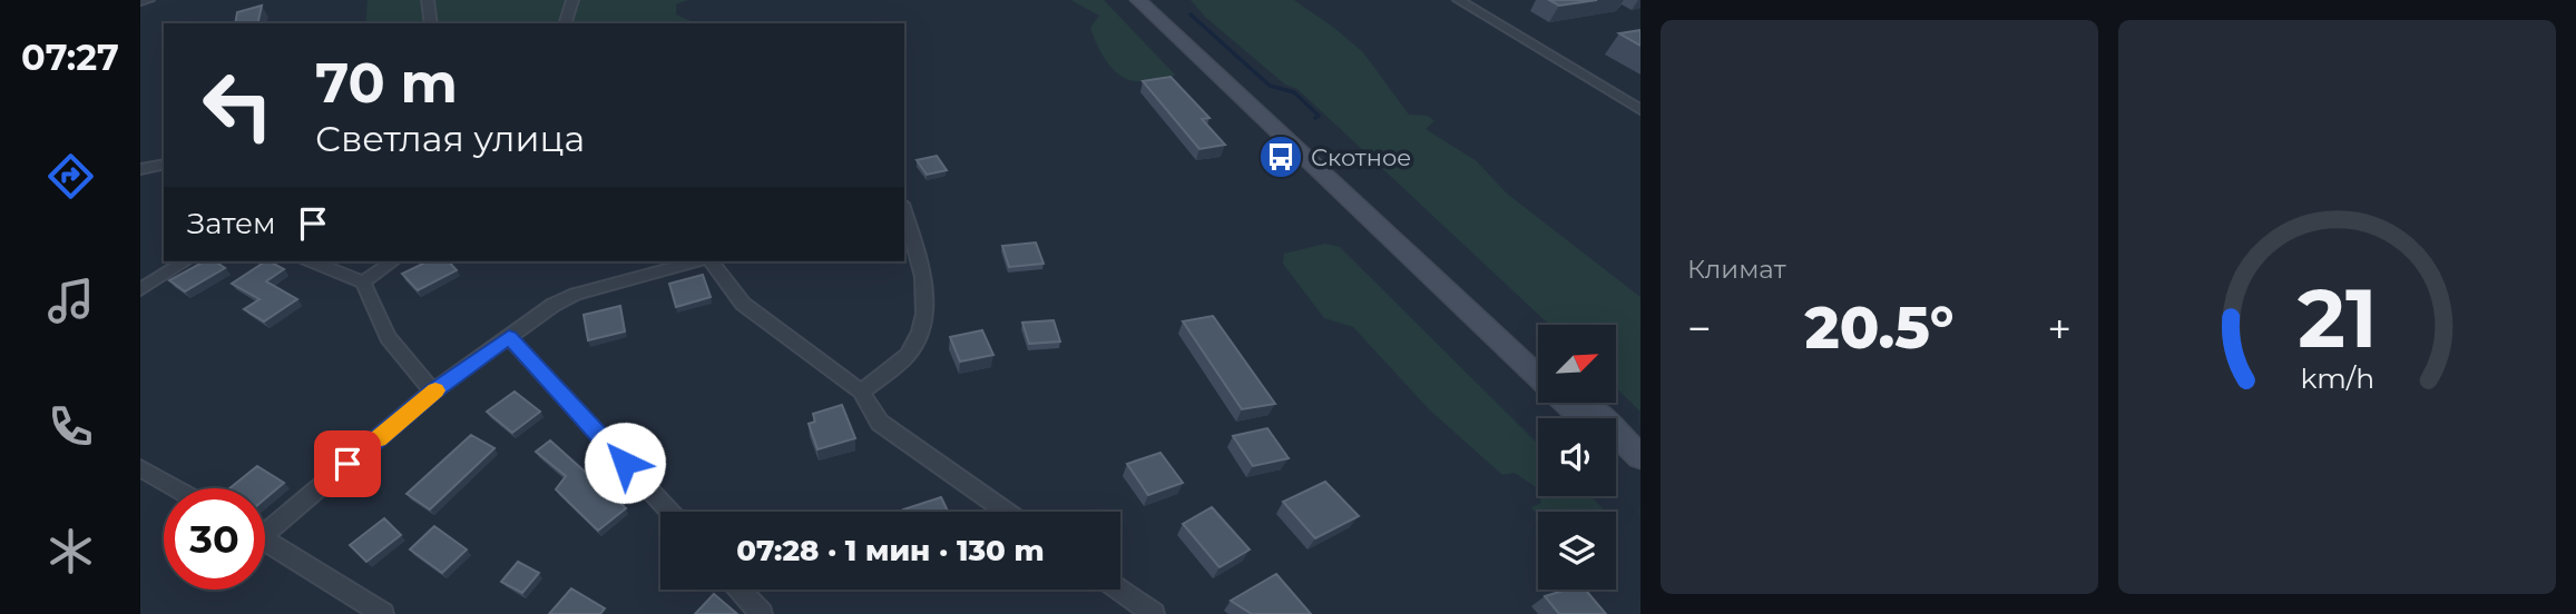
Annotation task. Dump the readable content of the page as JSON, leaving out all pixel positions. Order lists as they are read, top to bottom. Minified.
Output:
{"places":{"bus stop":["Скотное"]},"north":"top right","page":{"tabs":"07:27","tile":"Климат","turn":["70 m","Светлая улица"],"then":"Затем","heat":["−","20.5°","+"],"limit":"30","trip":"07:28 · 1 мин · 130 m","gauge":["21","km/h"]}}
